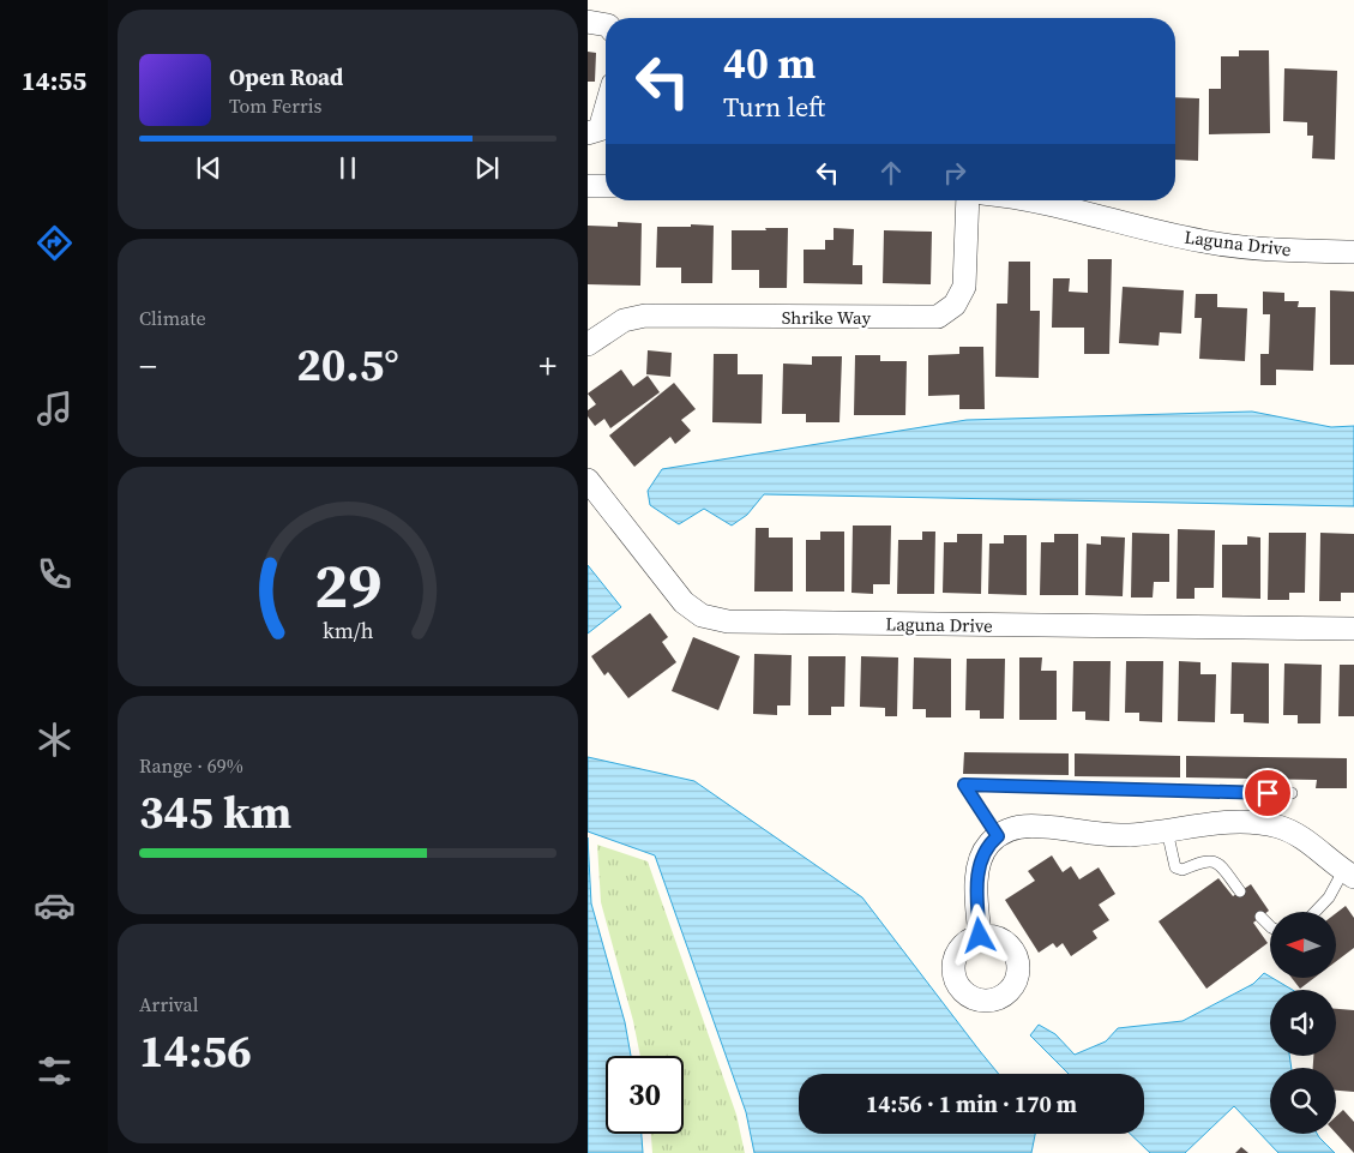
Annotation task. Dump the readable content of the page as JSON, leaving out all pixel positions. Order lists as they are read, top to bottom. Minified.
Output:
{"streets":{"street":["Laguna Drive","Shrike Way"]},"north":"left","page":{"tabs":"14:55","turn":["40 m","Turn left"],"song":["Open Road","Tom Ferris"],"tile":["Climate",["Range · 69%","345 km"],["Arrival","14:56"]],"heat":["−","20.5°","+"],"limit":"30","trip":"14:56 · 1 min · 170 m","gauge":["29","km/h"]}}
